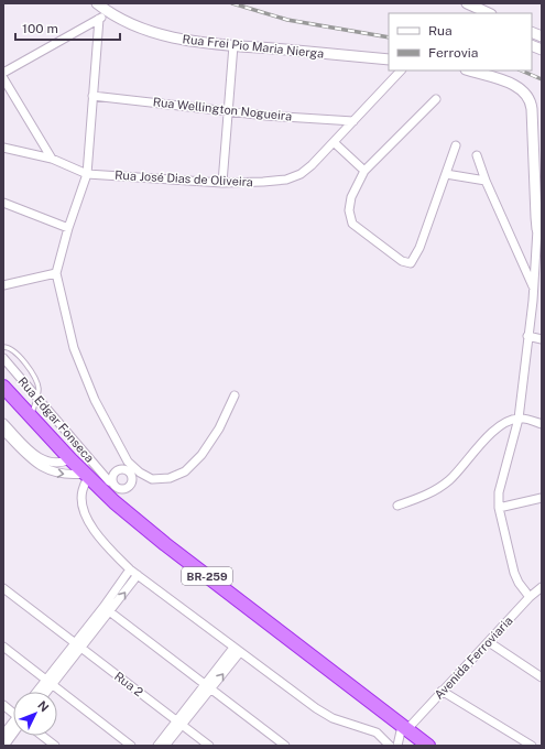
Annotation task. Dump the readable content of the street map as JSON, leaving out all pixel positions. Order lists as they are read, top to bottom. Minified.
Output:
{"streets":{"highway":["BR-259"],"street":["Rua Frei Pio Maria Nierga","Rua Wellington Nogueira","Rua José Dias de Oliveira","Rua Edgar Fonseca","Avenida Ferroviaria","Rua 2"]},"crossings":[["Rua Wellington Nogueira","Rua José Dias de Oliveira"],["Rua Edgar Fonseca","BR-259"],["BR-259","Avenida Ferroviaria"]],"legend":["Rua","Ferrovia"],"scale_bar":"100 m","north":"top right"}
